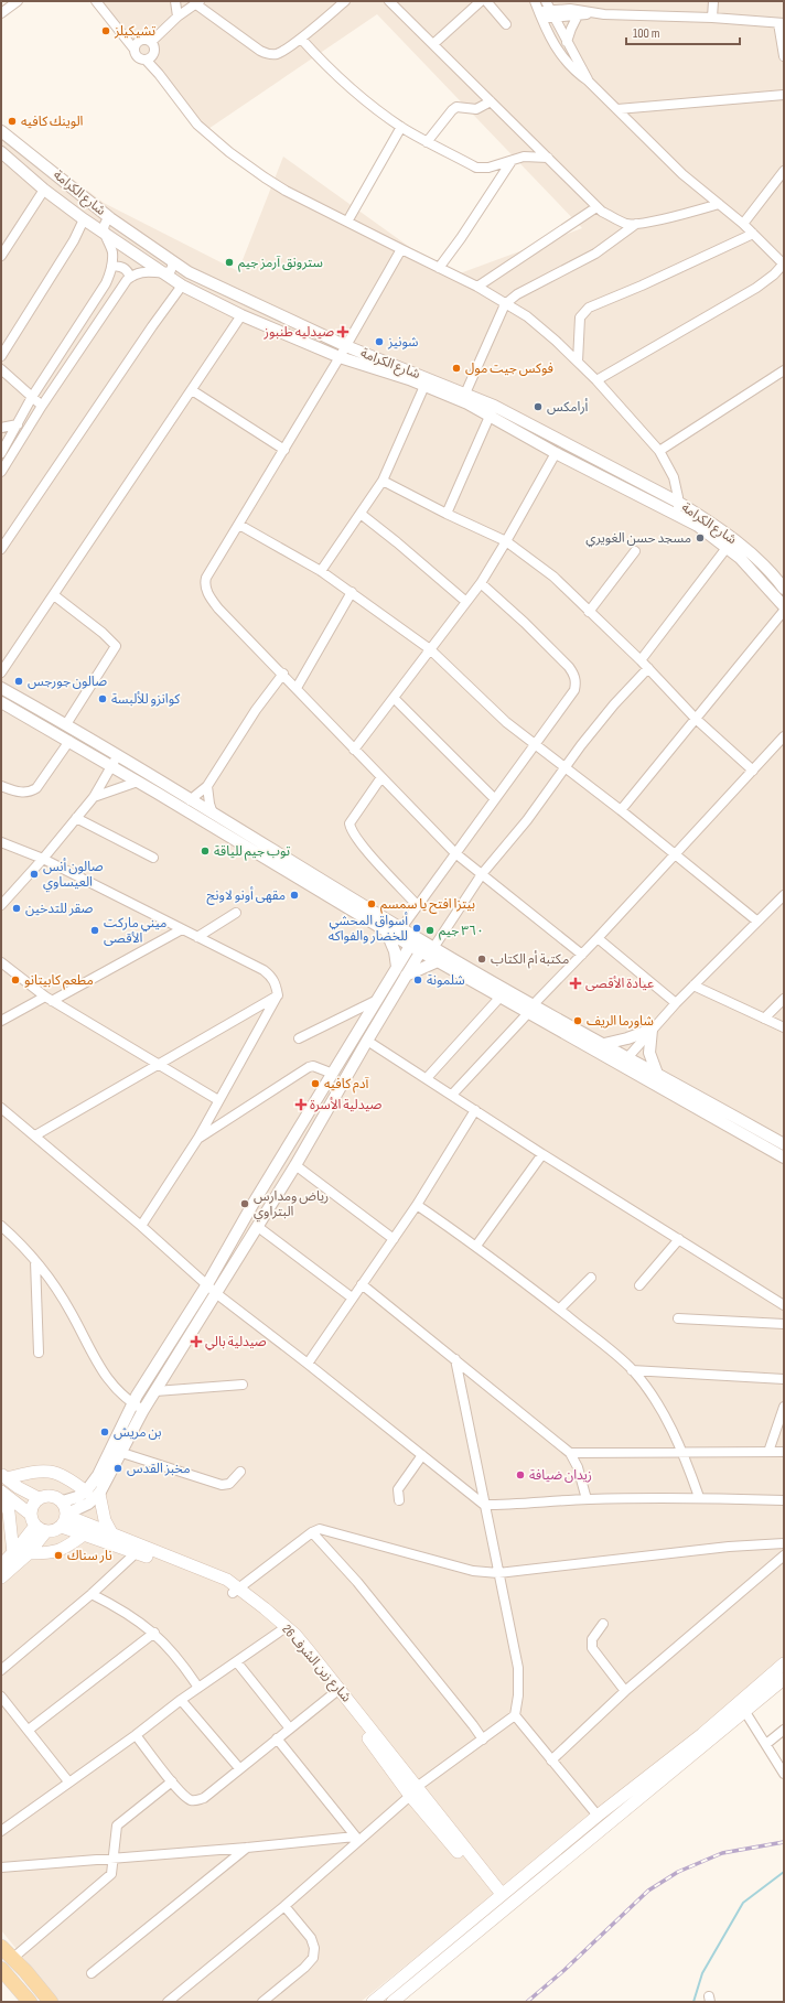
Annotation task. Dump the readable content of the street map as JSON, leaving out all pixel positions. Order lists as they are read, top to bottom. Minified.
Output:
{"streets":{"main road":["شارع زين الشرف 26"],"street":["شارع الكرامة"]},"places":{"other":["تشيكيلز","الوينك كافيه","سترونق آرمز جيم","شونيز","فوكس جيت مول","أرامكس","مسجد حسن الغويري","صالون جورجس","كوانزو للألبسة","توب جيم للياقة","صالون أنس العيساوي","مقهى أونو لاونج","بيتزا افتح يا سمسم","صقر للتدخين","أسواق المحشي للخضار والفواكه","ميني ماركت الأقصى","٣٦٠ جيم","مكتبة أم الكتاب","مطعم كابيتانو","شلمونة","شاورما الريف","آدم كافيه","رياض ومدارس البتراوي","بن مريش","مخبز القدس","زيدان ضيافة","نار سناك"],"health":["صيدليه طنبوز","عيادة الأقصى","صيدلية الأسرة","صيدلية بالي"]},"scale_bar":"100 m"}
